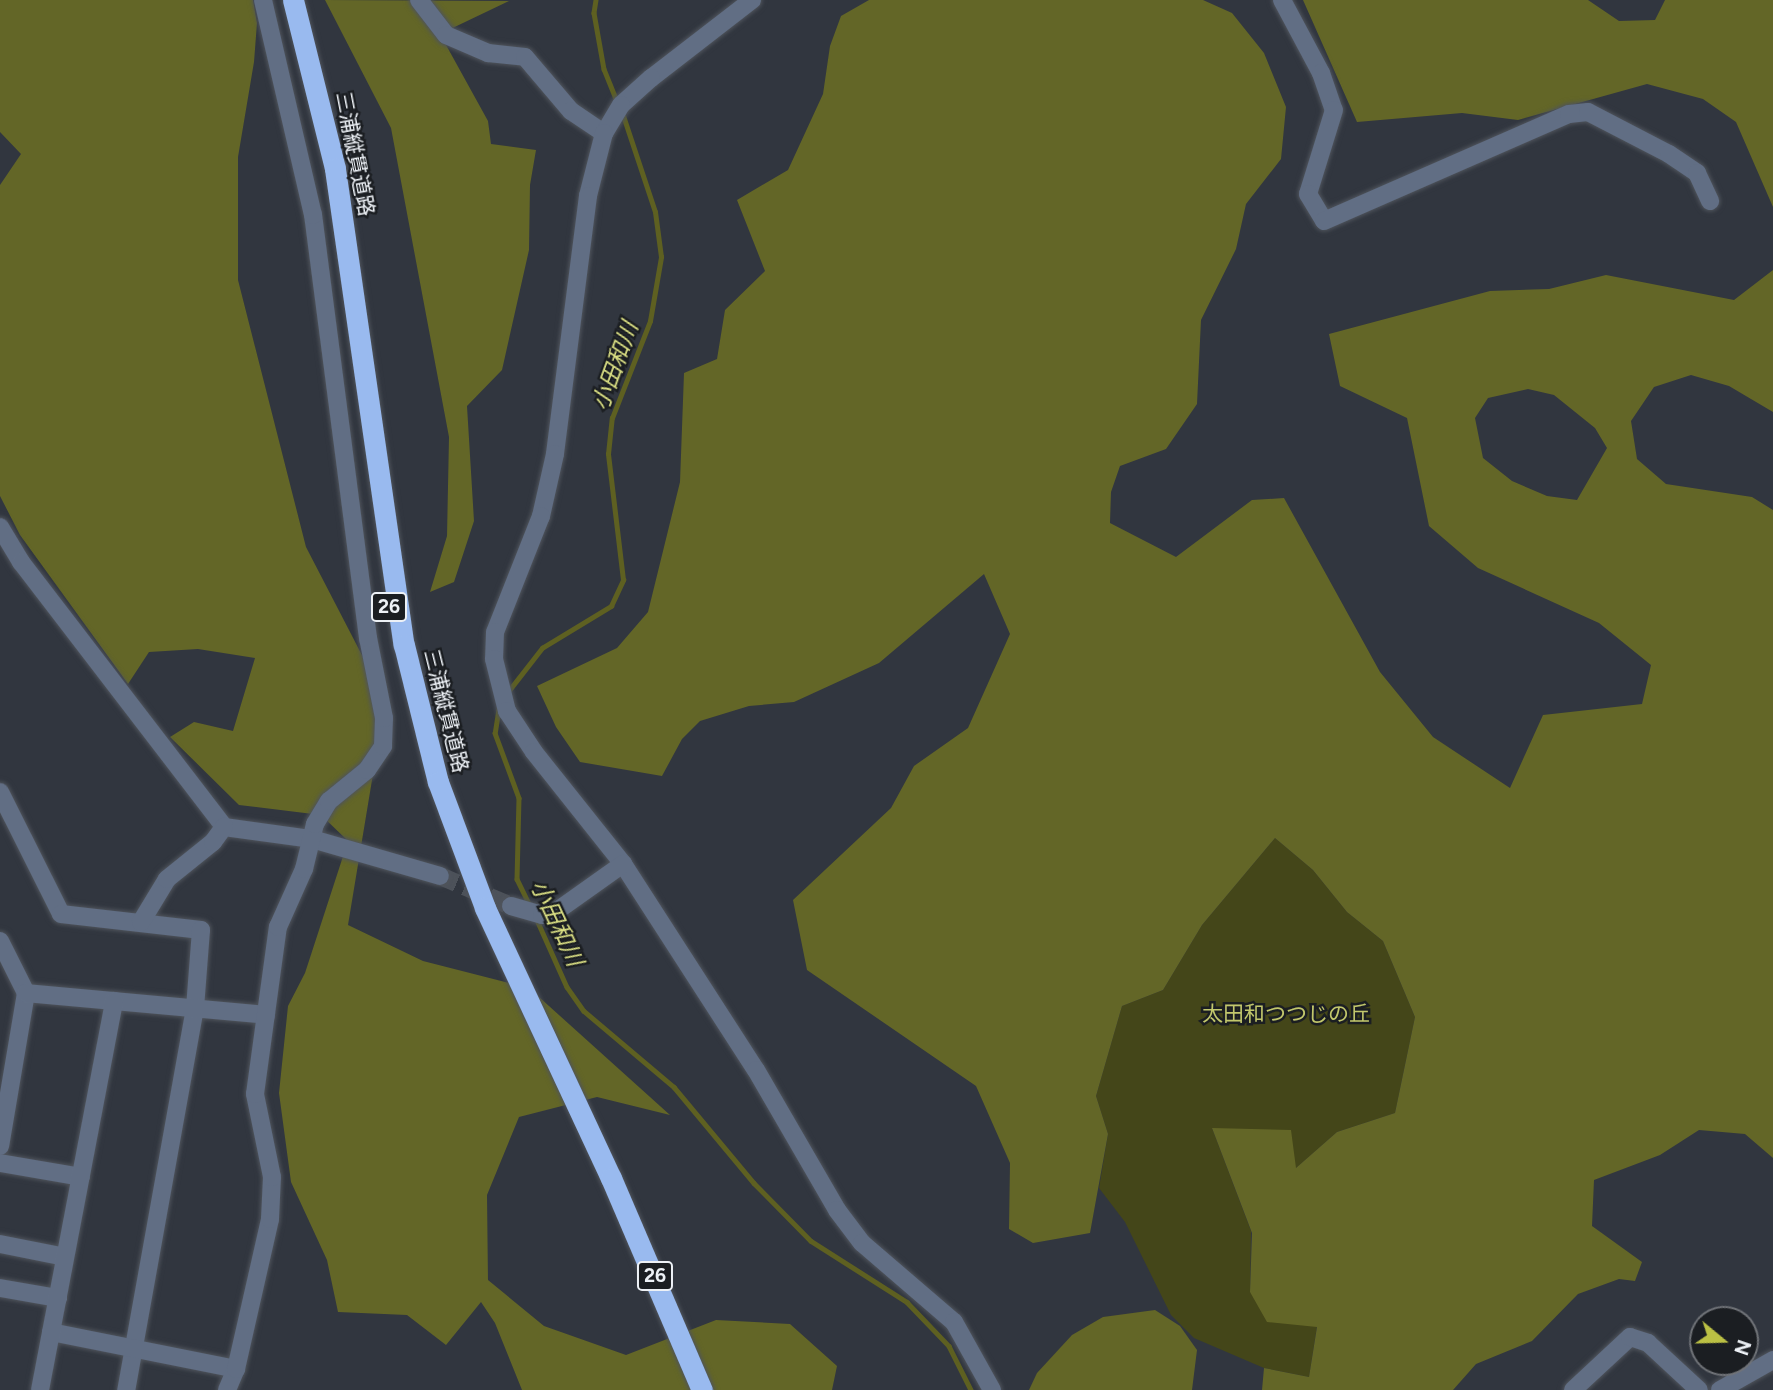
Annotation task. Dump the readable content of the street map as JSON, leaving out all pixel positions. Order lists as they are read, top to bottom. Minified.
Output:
{"streets":{"highway":["三浦縦貫道路","26"]},"water":["小田和川"],"parks":["太田和つつじの丘"],"north":"right"}
